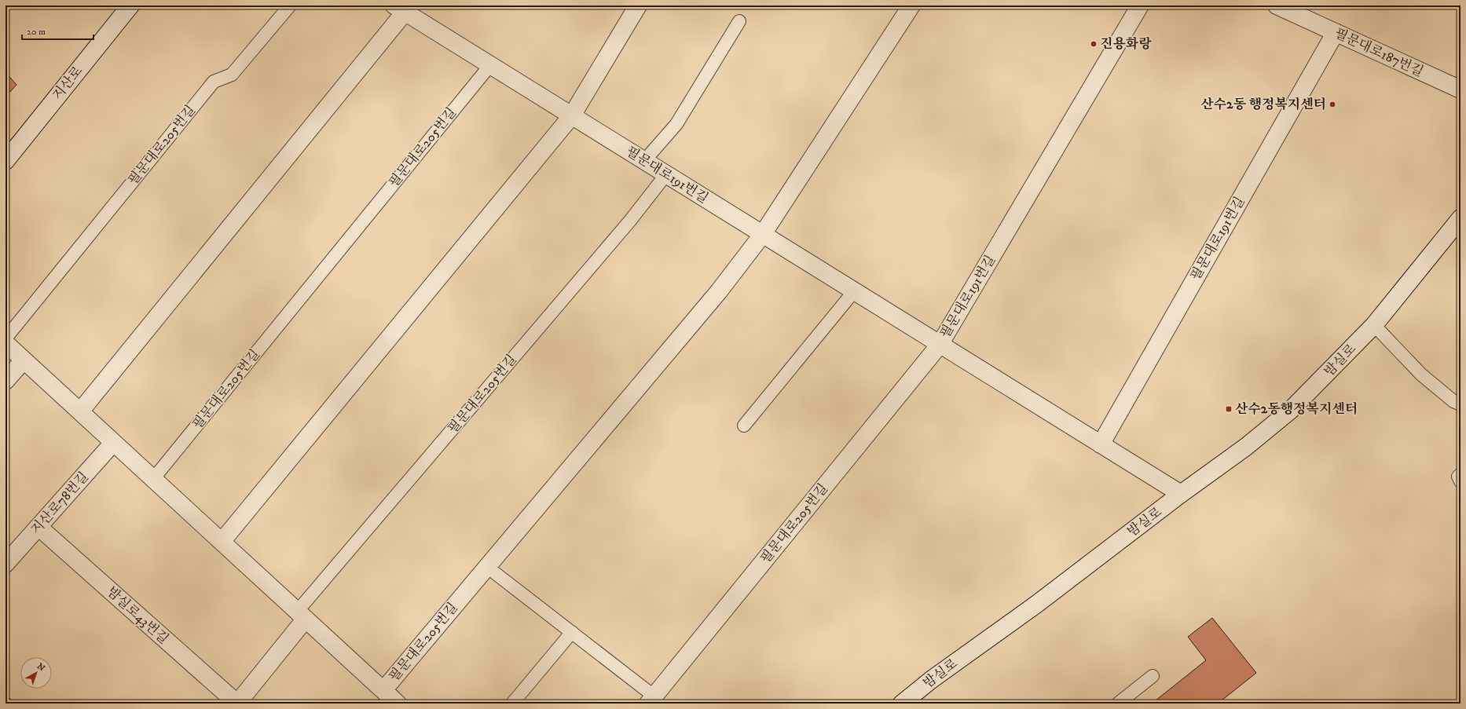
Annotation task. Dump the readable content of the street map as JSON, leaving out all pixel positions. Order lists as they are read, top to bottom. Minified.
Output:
{"streets":{"street":["필문대로187번길","지산로","필문대로205번길","필문대로191번길","밤실로","지산로78번길","밤실로43번길"]},"crossings":[["필문대로187번길","필문대로191번길"],["필문대로205번길","필문대로191번길"],["필문대로205번길","지산로78번길"],["필문대로191번길","밤실로"],["지산로78번길","밤실로43번길"]],"places":{"other":["진용화랑","산수2동 행정복지센터"],"transit":["산수2동행정복지센터"]},"scale_bar":"20 m","north":"top right"}
